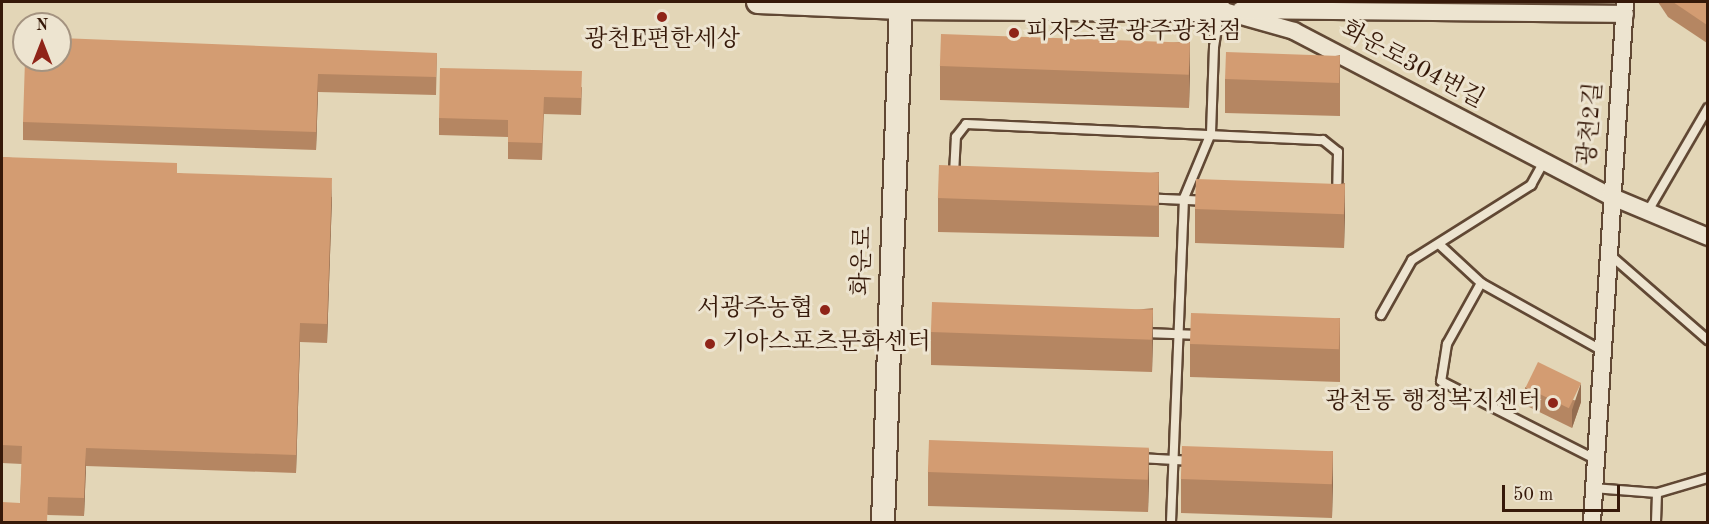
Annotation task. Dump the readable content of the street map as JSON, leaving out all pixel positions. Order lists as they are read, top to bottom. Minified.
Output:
{"streets":{"street":["화운로304번길","광천2길","화운로"]},"crossings":[["화운로304번길","광천2길"]],"places":["광천E편한세상","피자스쿨 광주광천점","서광주농협","기아스포츠문화센터","광천동 행정복지센터"],"scale_bar":"50 m","north":"top"}
